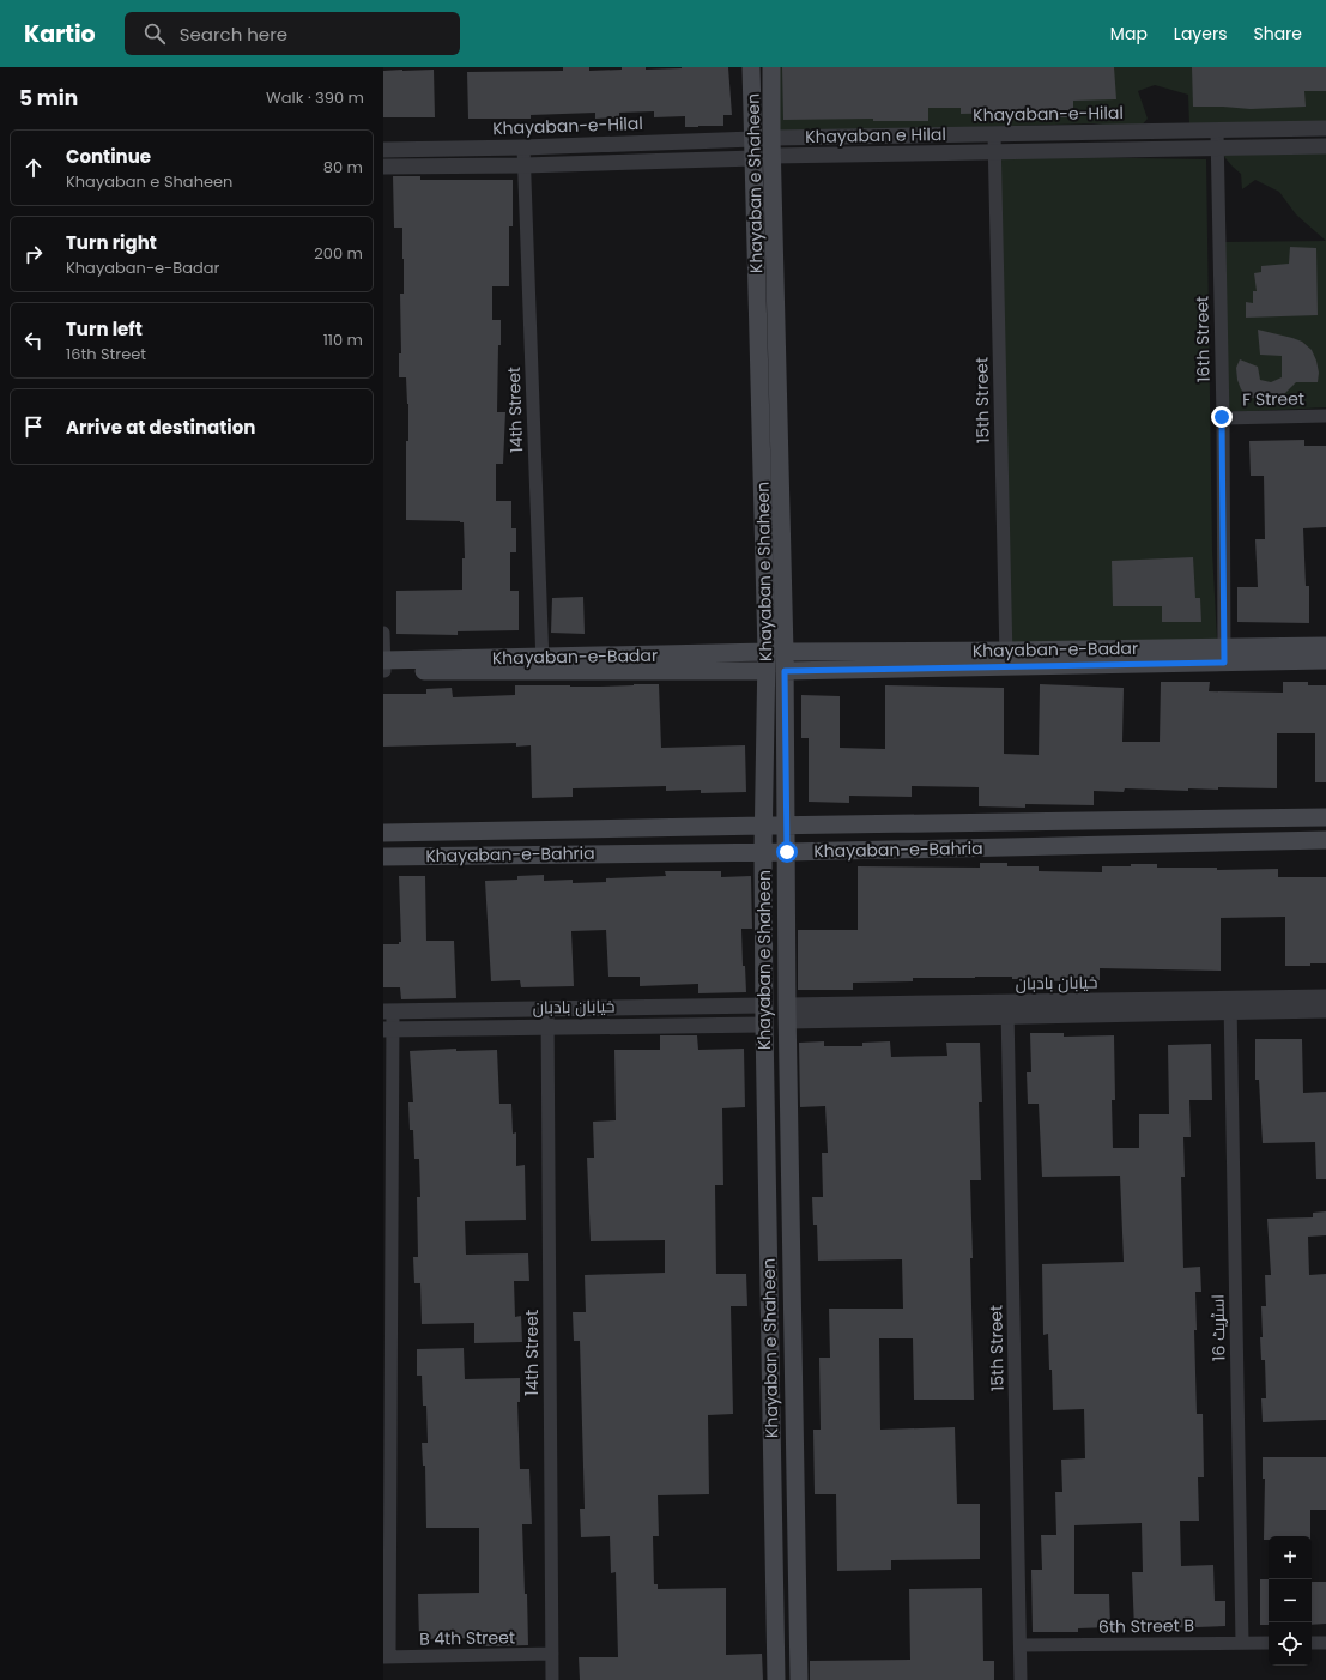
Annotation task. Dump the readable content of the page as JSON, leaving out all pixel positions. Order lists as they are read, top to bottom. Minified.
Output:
{"streets":{"main road":["Khayaban e Shaheen","Khayaban-e-Badar","Khayaban-e-Bahria"],"street":["Khayaban-e-Hilal","Khayaban e Hilal","16th Street","F Street","15th Street","14th Street","خیابان بادبان","اسٹریٹ 16","6th Street B","B 4th Street"]},"crossings":[["Khayaban-e-Hilal","Khayaban e Shaheen"],["Khayaban-e-Hilal","16th Street"],["Khayaban-e-Hilal","15th Street"],["Khayaban-e-Hilal","14th Street"],["Khayaban e Hilal","Khayaban e Shaheen"],["Khayaban e Hilal","16th Street"],["Khayaban e Hilal","15th Street"],["Khayaban e Hilal","14th Street"],["Khayaban e Shaheen","Khayaban-e-Badar"],["Khayaban e Shaheen","Khayaban-e-Bahria"],["Khayaban e Shaheen","خیابان بادبان"],["16th Street","F Street"],["16th Street","Khayaban-e-Badar"],["15th Street","Khayaban-e-Badar"],["15th Street","خیابان بادبان"],["15th Street","6th Street B"],["14th Street","Khayaban-e-Badar"],["14th Street","خیابان بادبان"],["14th Street","B 4th Street"],["خیابان بادبان","اسٹریٹ 16"],["اسٹریٹ 16","6th Street B"]],"page":{"header":"Kartio","search":"Search here","nav":["Map","Layers","Share"],"heading":["5 min","Walk · 390 m"],"list":[["Continue","Khayaban e Shaheen","80 m"],["Turn right","Khayaban-e-Badar","200 m"],["Turn left","16th Street","110 m"],"Arrive at destination"],"map_buttons":["+","−"]}}
